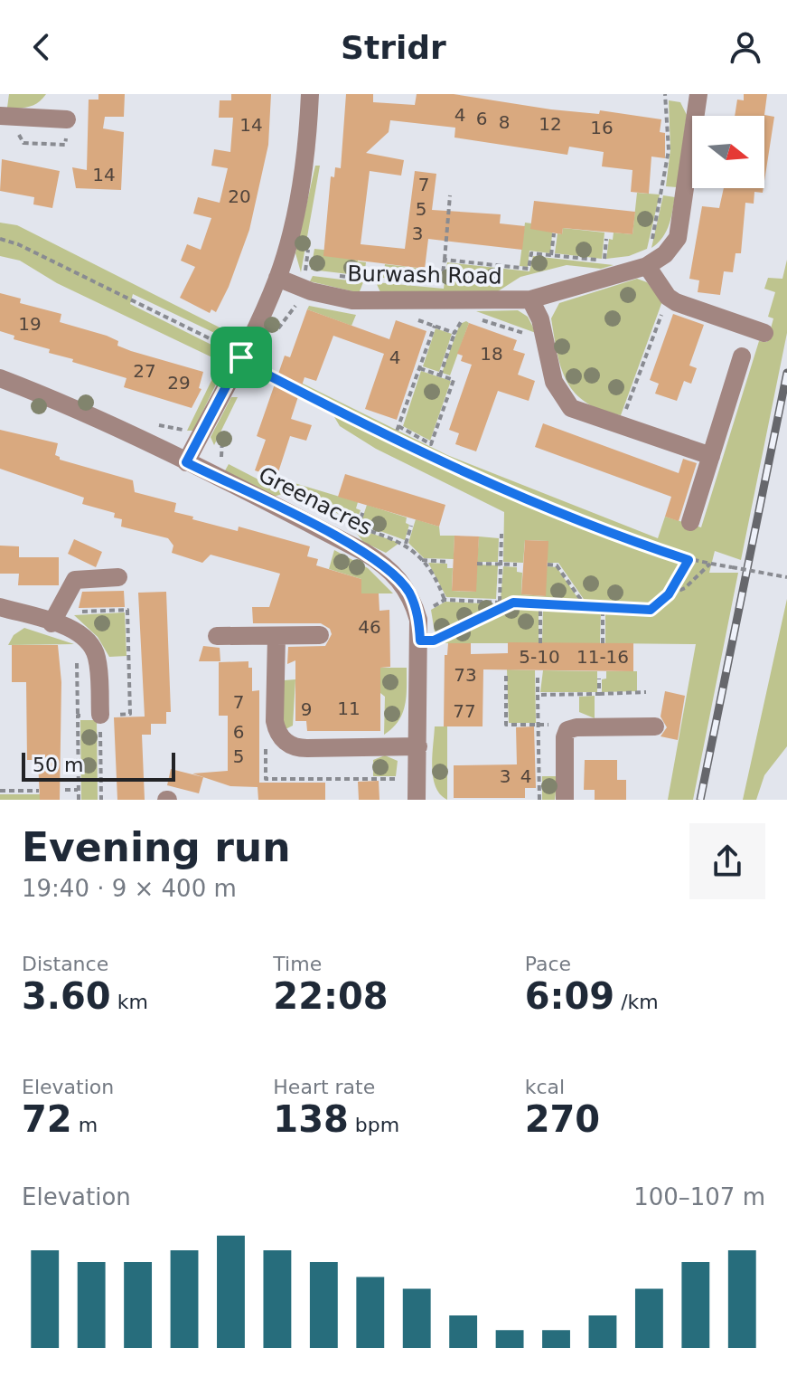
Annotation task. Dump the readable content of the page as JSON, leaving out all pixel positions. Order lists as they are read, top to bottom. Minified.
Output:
{"streets":{"street":["Burwash Road","Greenacres"]},"house_numbers":["4","6","8","12","14","16","14","7","20","5","3","19","18","4","27","29","46","5-10","11-16","73","7","11","9","77","6","5","3","4"],"scale_bar":"50 m","north":"right","page":{"header":"Stridr","scale":"50 m","heading":["Evening run","19:40 · 9 × 400 m"],"stats":[["Distance","3.60 km"],["Time","22:08"],["Pace","6:09 /km"],["Elevation","72 m"],["Heart rate","138 bpm"],["kcal","270"]],"chart":["Elevation","100–107 m"]}}
